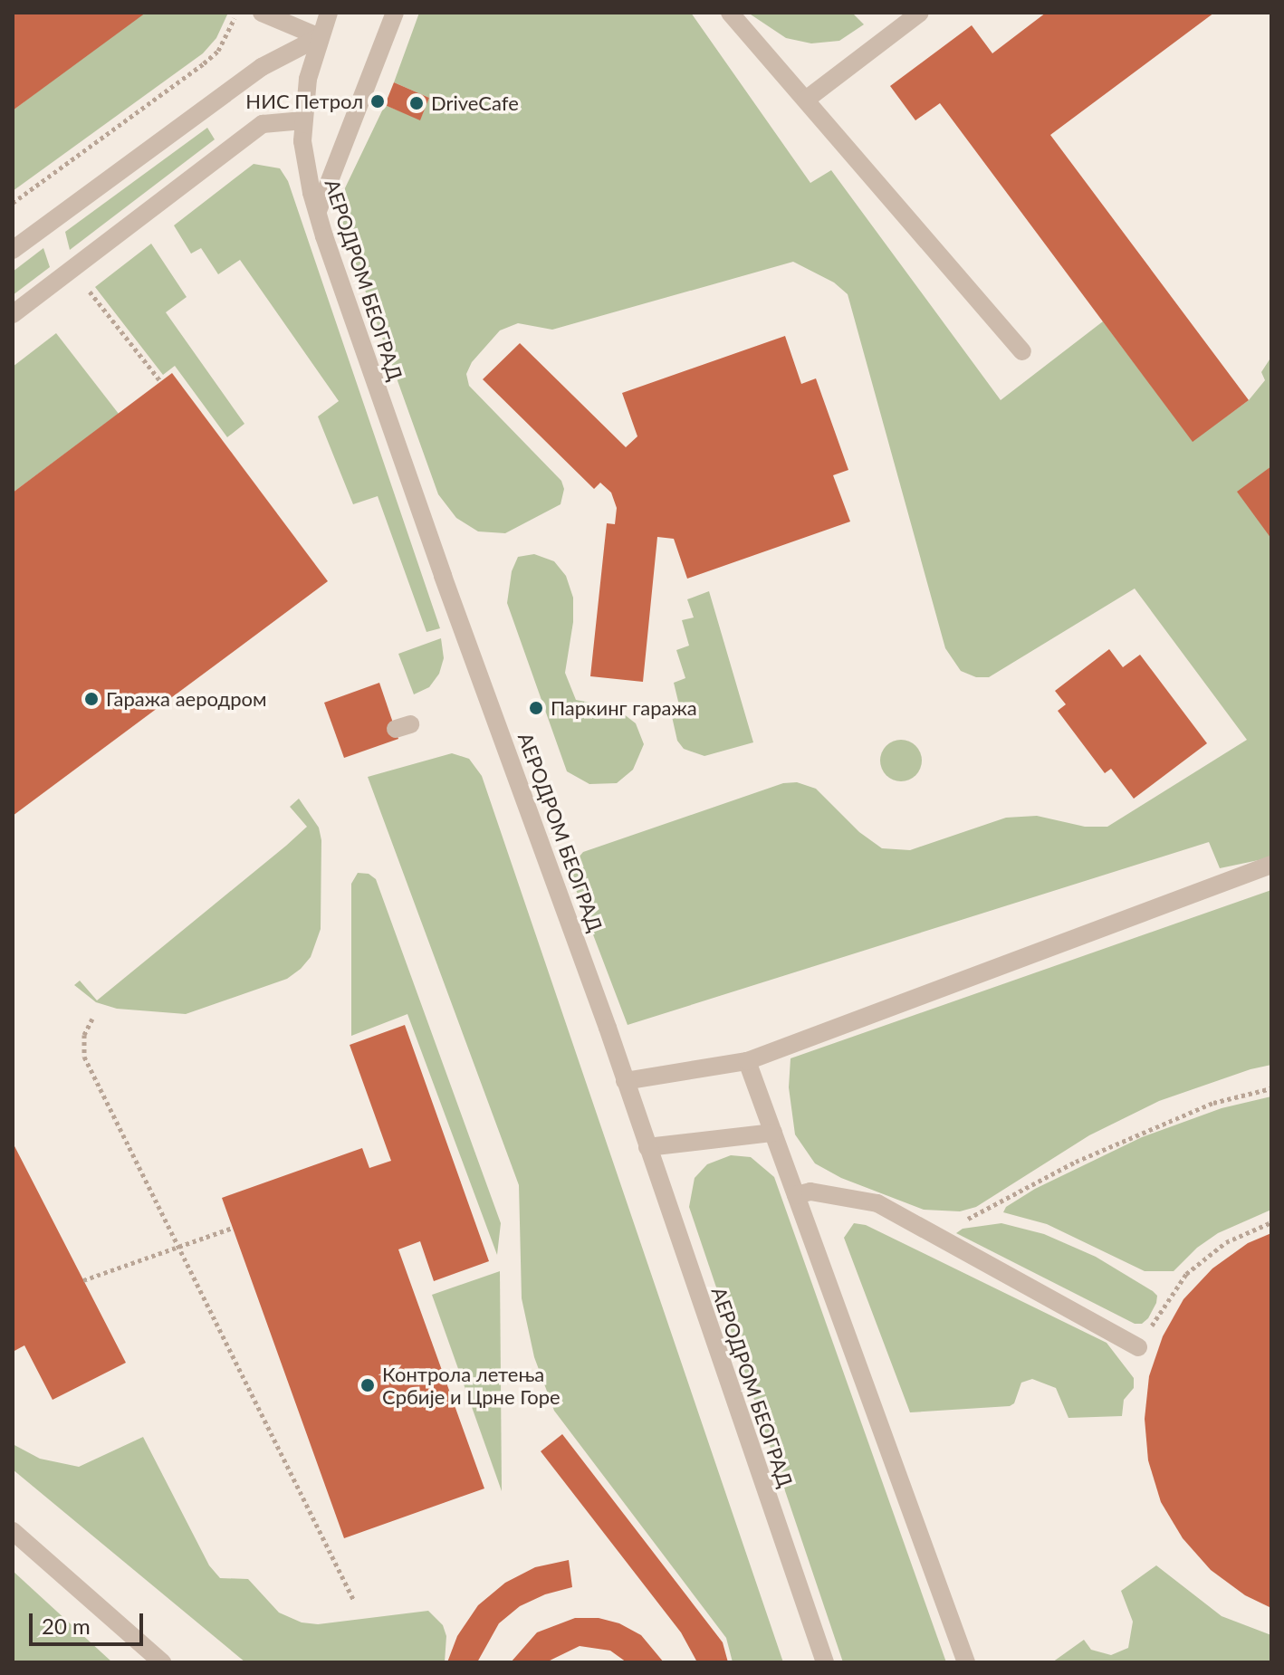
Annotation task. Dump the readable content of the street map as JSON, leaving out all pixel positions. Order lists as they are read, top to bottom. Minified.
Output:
{"streets":{"street":["АЕРОДРОМ БЕОГРАД"]},"places":["НИС Петрол","DriveCafe","Гаража аеродром","Паркинг гаража","Контрола летења Србије и Црне Горе"],"scale_bar":"20 m"}
